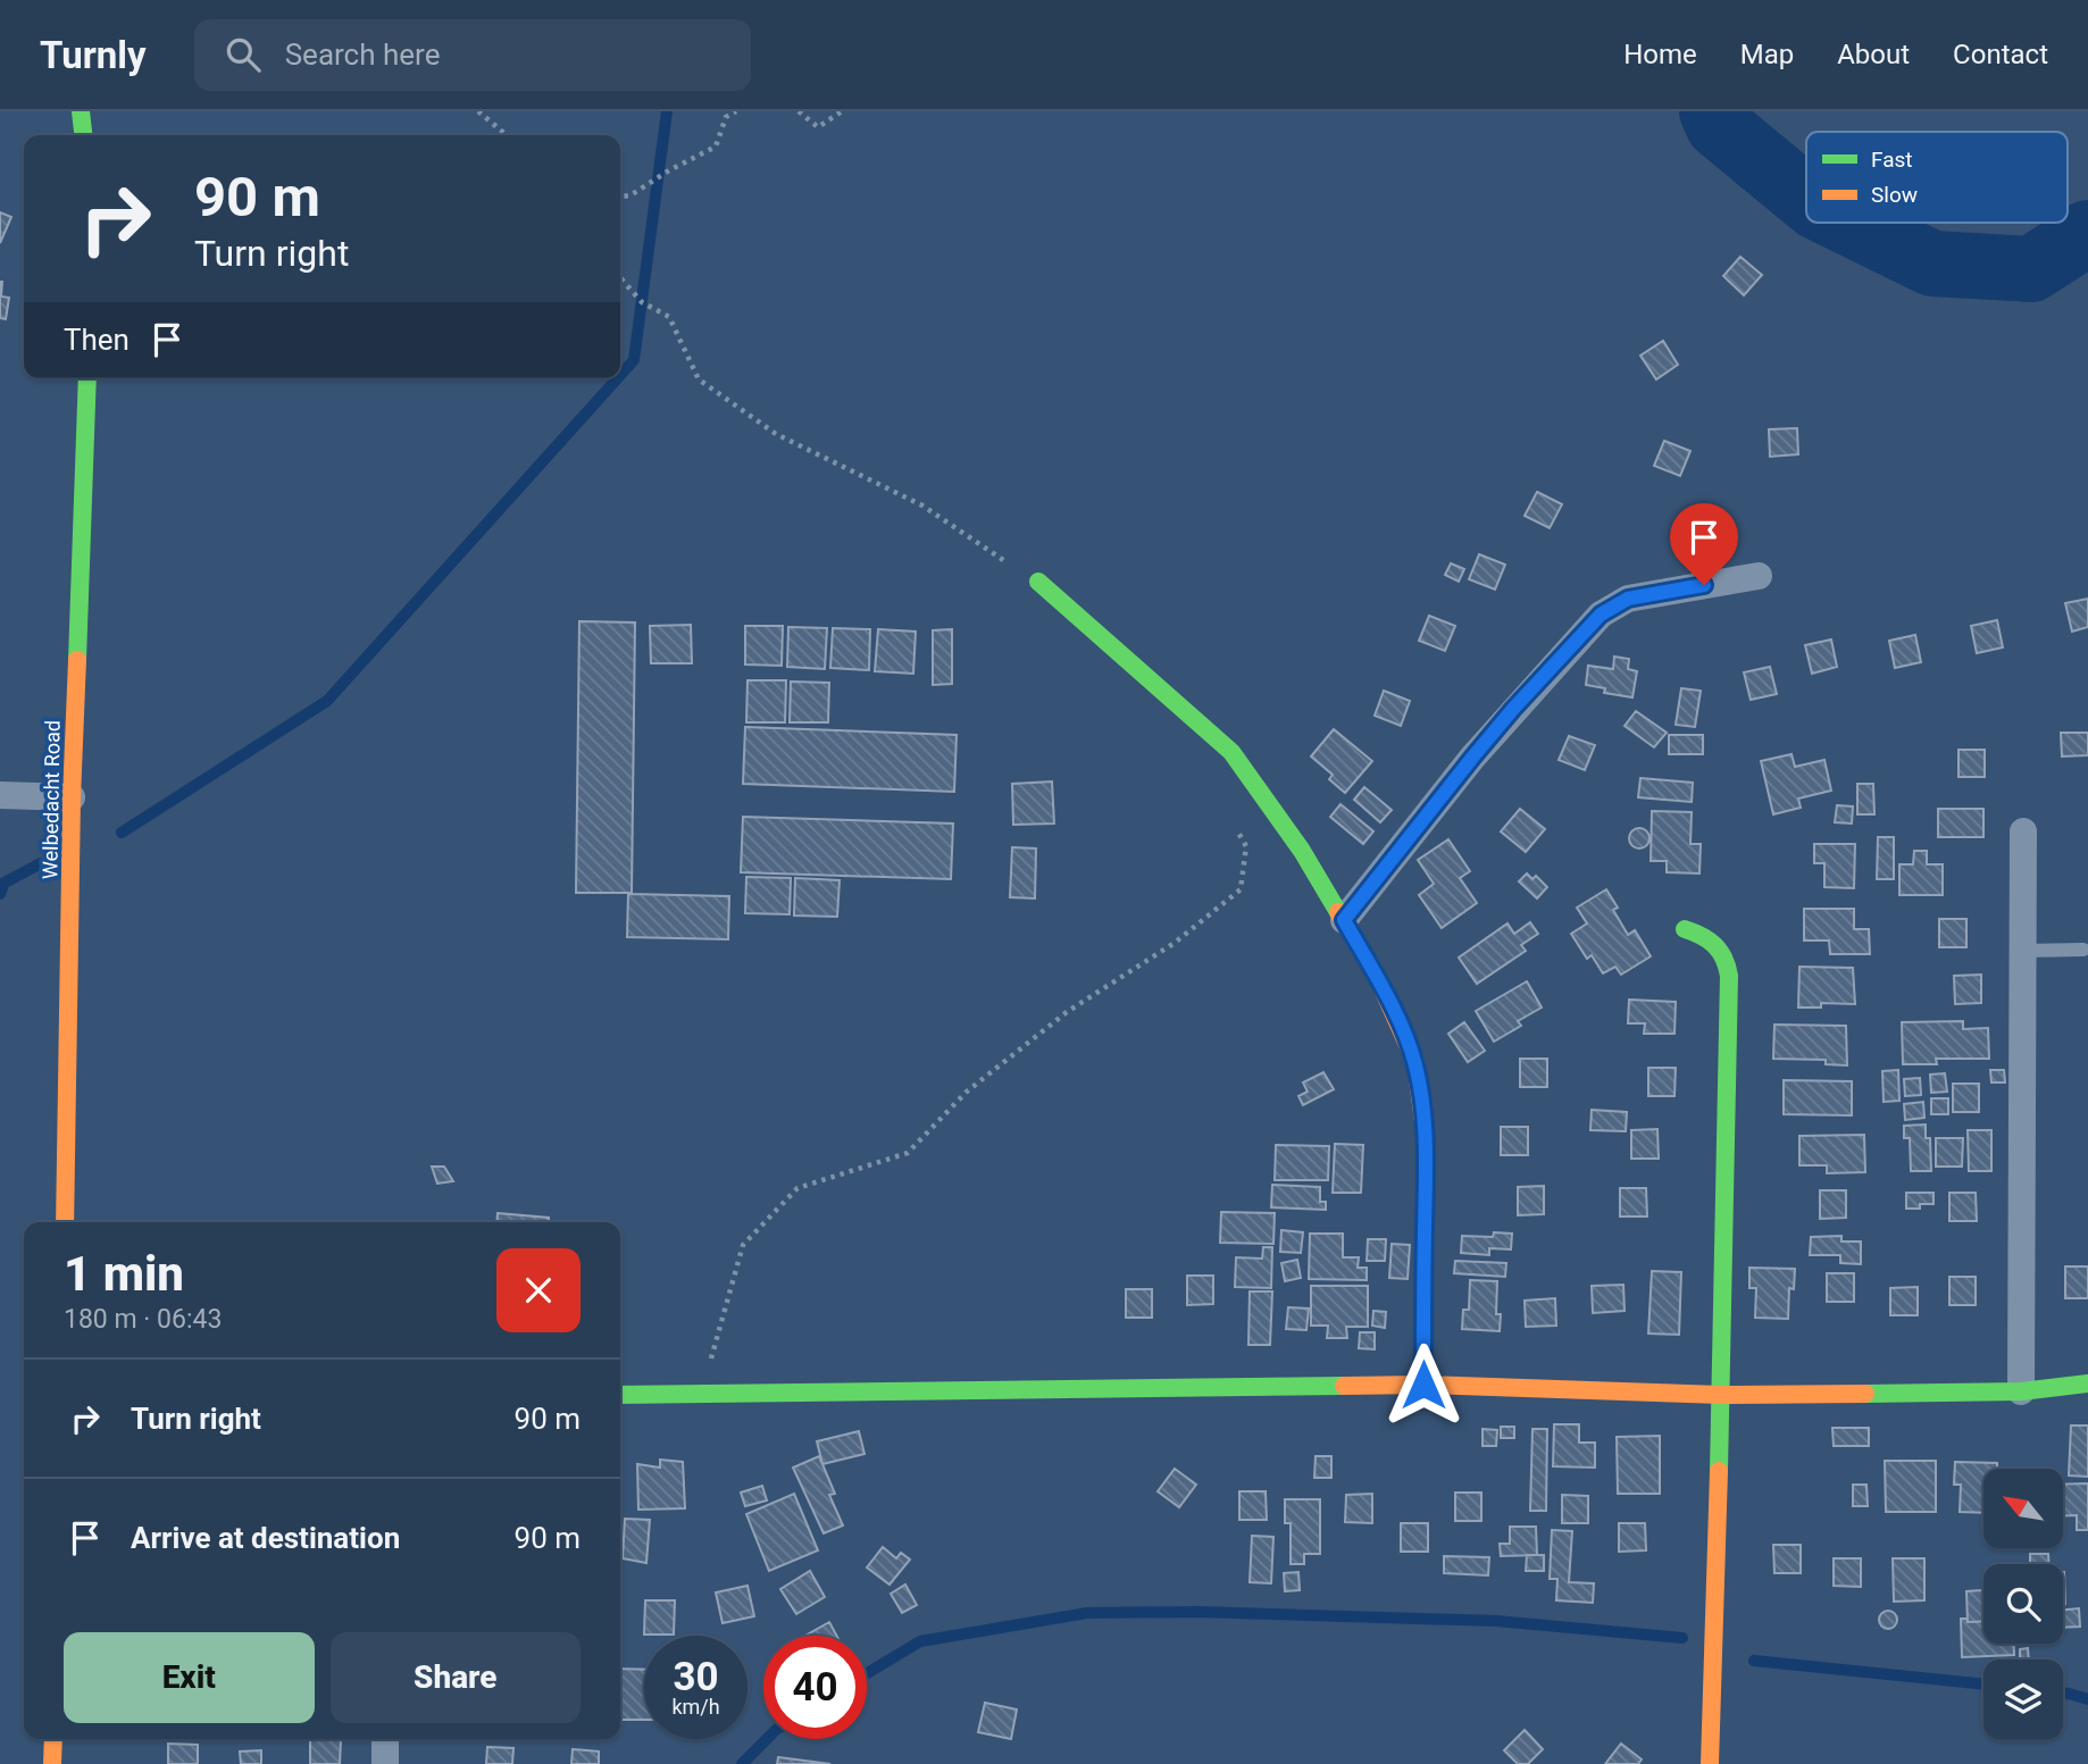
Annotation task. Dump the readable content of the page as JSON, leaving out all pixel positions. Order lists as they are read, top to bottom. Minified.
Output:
{"streets":{"street":["Welbedacht Road"]},"legend":["Fast","Slow"],"north":"top left","page":{"header":"Turnly","search":"Search here","nav":["Home","Map","About","Contact"],"turn":["90 m","Turn right"],"then":"Then","heading":["1 min","180 m · 06:43"],"list":[{"name":"Turn right","value":"90 m"},{"name":"Arrive at destination","value":"90 m"}],"buttons":["Exit","Share"],"speed":"30 km/h","limit":"40"}}
